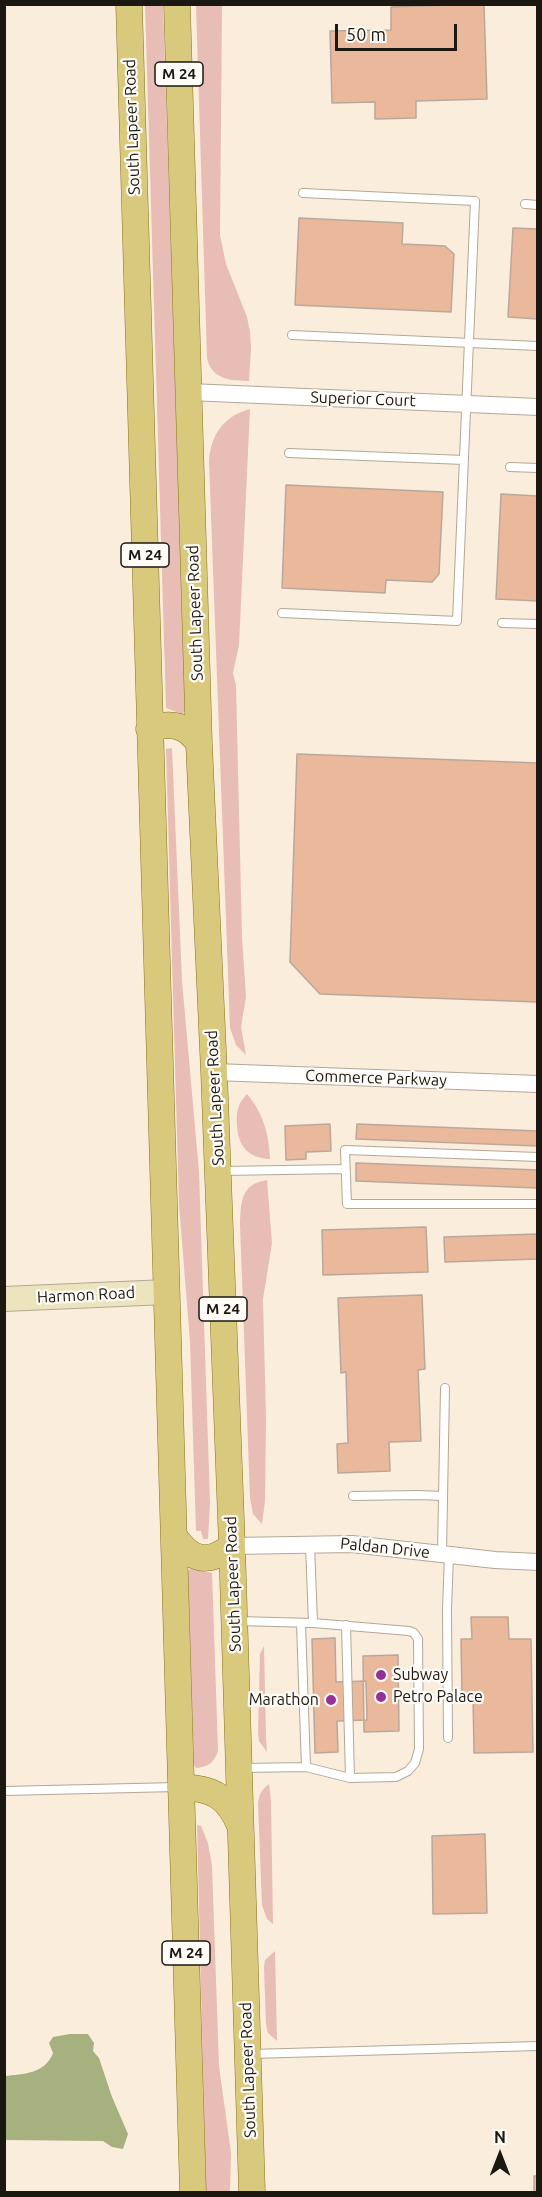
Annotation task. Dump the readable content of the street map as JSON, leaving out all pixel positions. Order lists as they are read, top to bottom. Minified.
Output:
{"streets":{"main road":["M 24","South Lapeer Road"],"street":["Superior Court","Commerce Parkway","Harmon Road","Paldan Drive"]},"crossings":[["South Lapeer Road","Superior Court"],["South Lapeer Road","Commerce Parkway"],["South Lapeer Road","Harmon Road"],["South Lapeer Road","Paldan Drive"]],"places":["Subway","Petro Palace","Marathon"],"scale_bar":"50 m","north":"top"}
